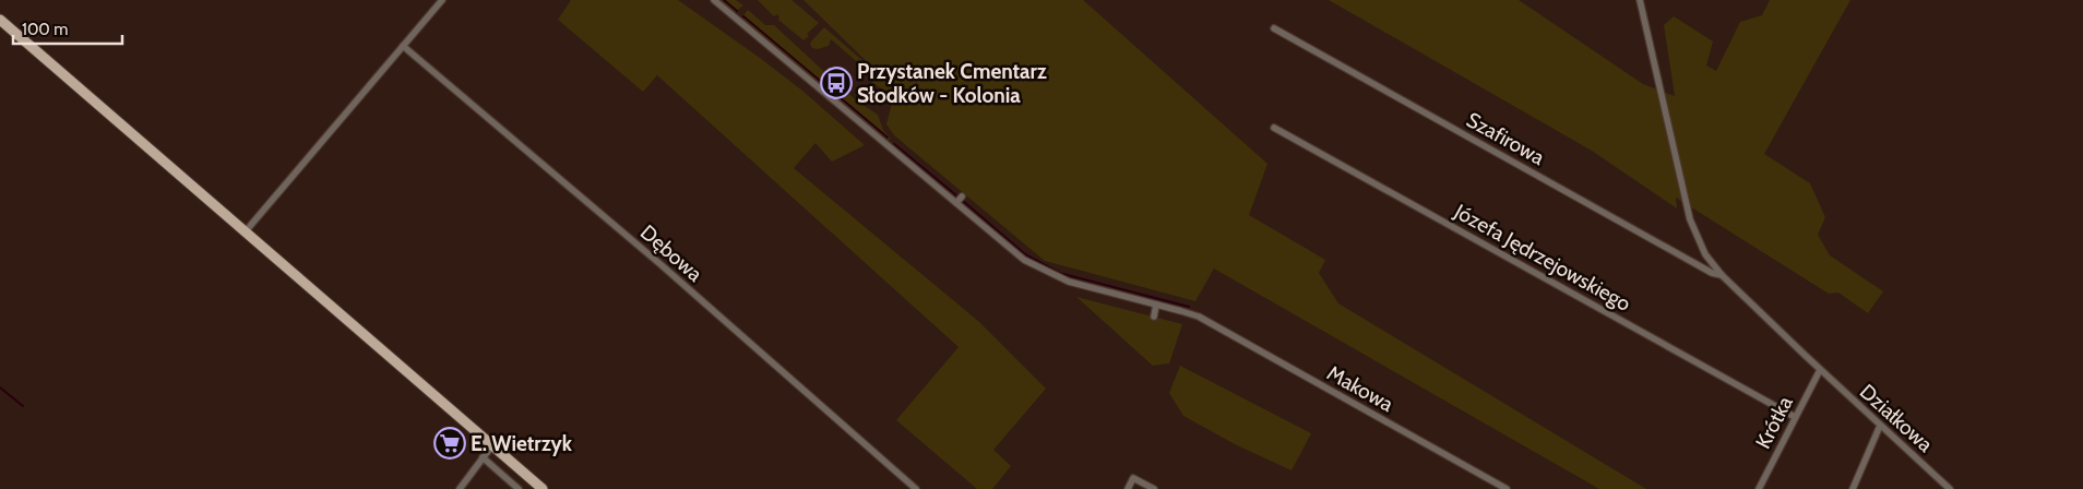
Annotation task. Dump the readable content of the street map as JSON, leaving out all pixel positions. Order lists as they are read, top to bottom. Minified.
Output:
{"streets":{"street":["Szafirowa","Dębowa","Józefa Jędrzejowskiego","Makowa","Działkowa","Krótka"]},"crossings":[["Szafirowa","Działkowa"],["Józefa Jędrzejowskiego","Krótka"],["Działkowa","Krótka"]],"places":{"bus stop":["Przystanek Cmentarz Słodków - Kolonia"],"supermarket":["E. Wietrzyk"]},"scale_bar":"100 m"}
